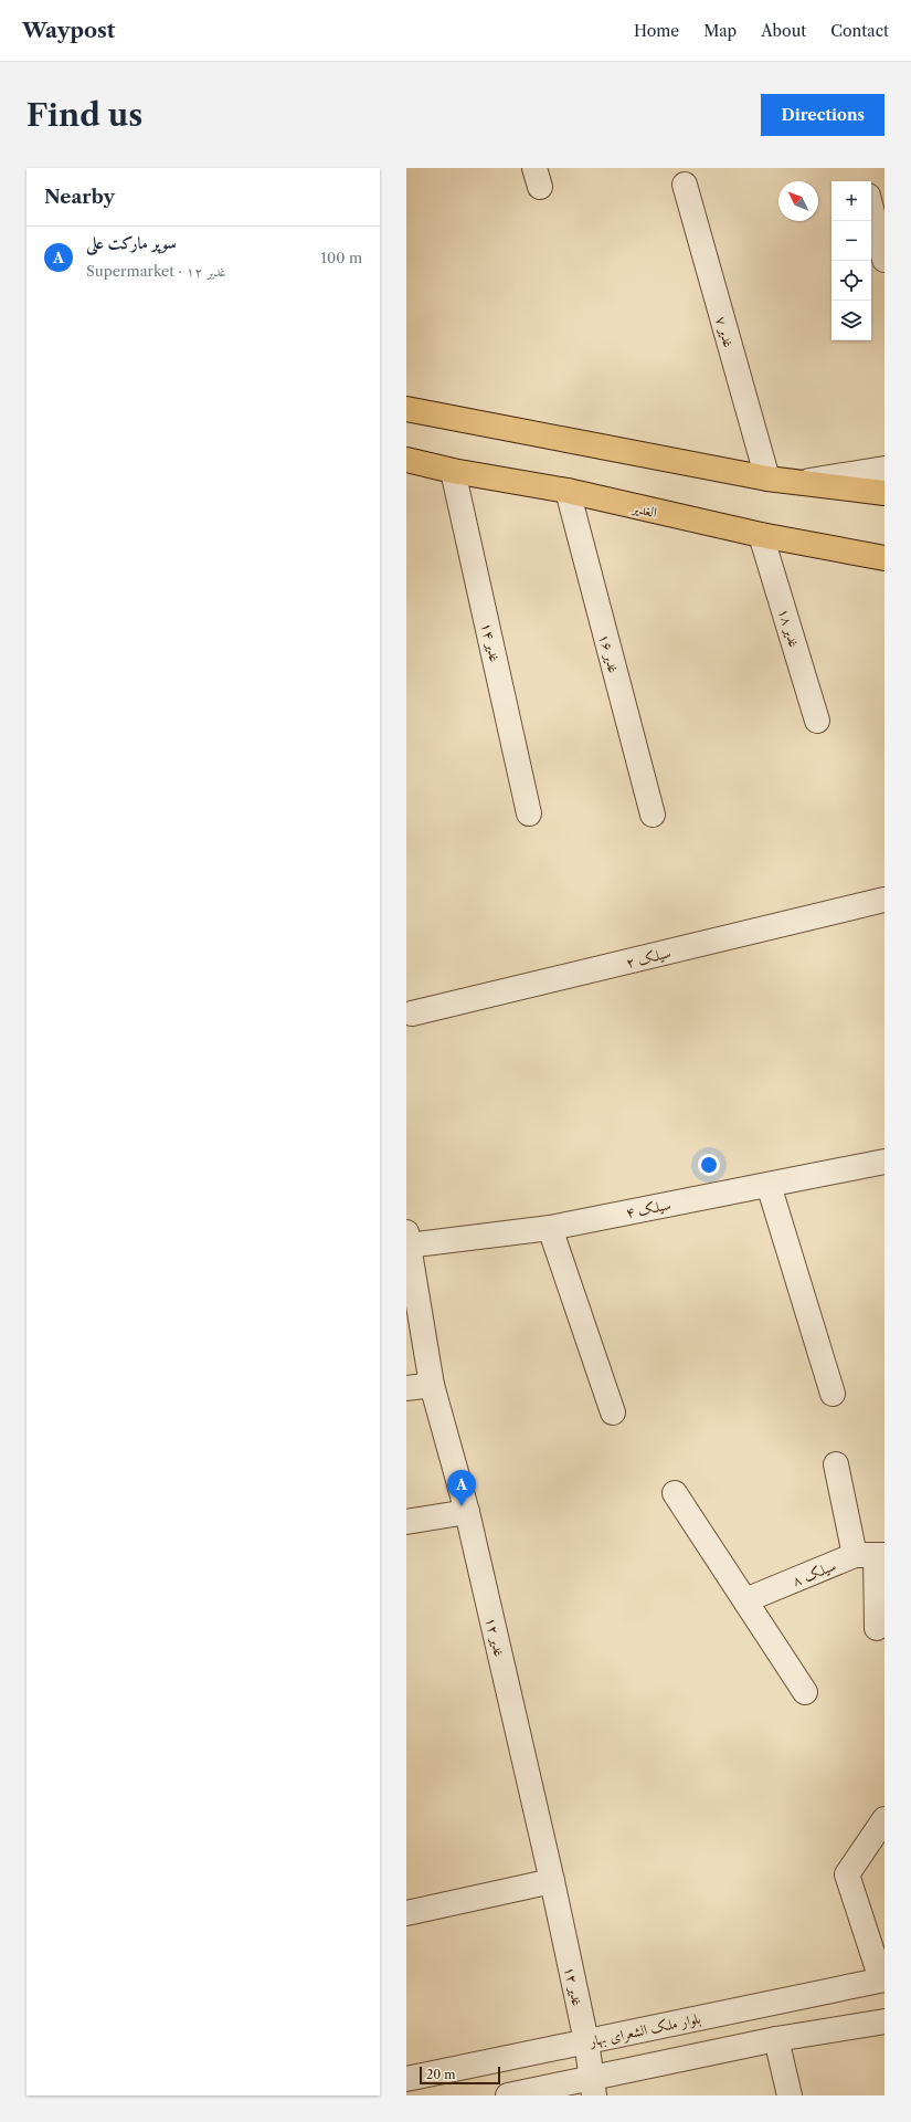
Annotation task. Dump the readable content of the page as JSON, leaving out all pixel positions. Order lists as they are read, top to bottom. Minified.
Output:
{"streets":{"main road":["الغدیر"],"street":["غدیر ۷","غدیر ۱۸","غدیر ۱۴","غدیر ۱۶","سیلک ۲","سیلک ۴","سیلک ۸","غدیر ۱۲","بلوار ملک الشعرای بهار"]},"crossings":[["الغدیر","غدیر ۱۸"],["الغدیر","غدیر ۱۴"],["الغدیر","غدیر ۱۶"],["سیلک ۴","غدیر ۱۲"],["غدیر ۱۲","بلوار ملک الشعرای بهار"]],"scale_bar":"20 m","north":"top left","page":{"header":"Waypost","nav":["Home","Map","About","Contact"],"buttons":"Directions","title":"Find us","heading":"Nearby","map_buttons":["+","−"],"list":[{"mark":"A","name":"سوپر مارکت علی","note":"Supermarket · غدیر ۱۲","value":"100 m"}],"pins":"A","scale":"20 m"}}
